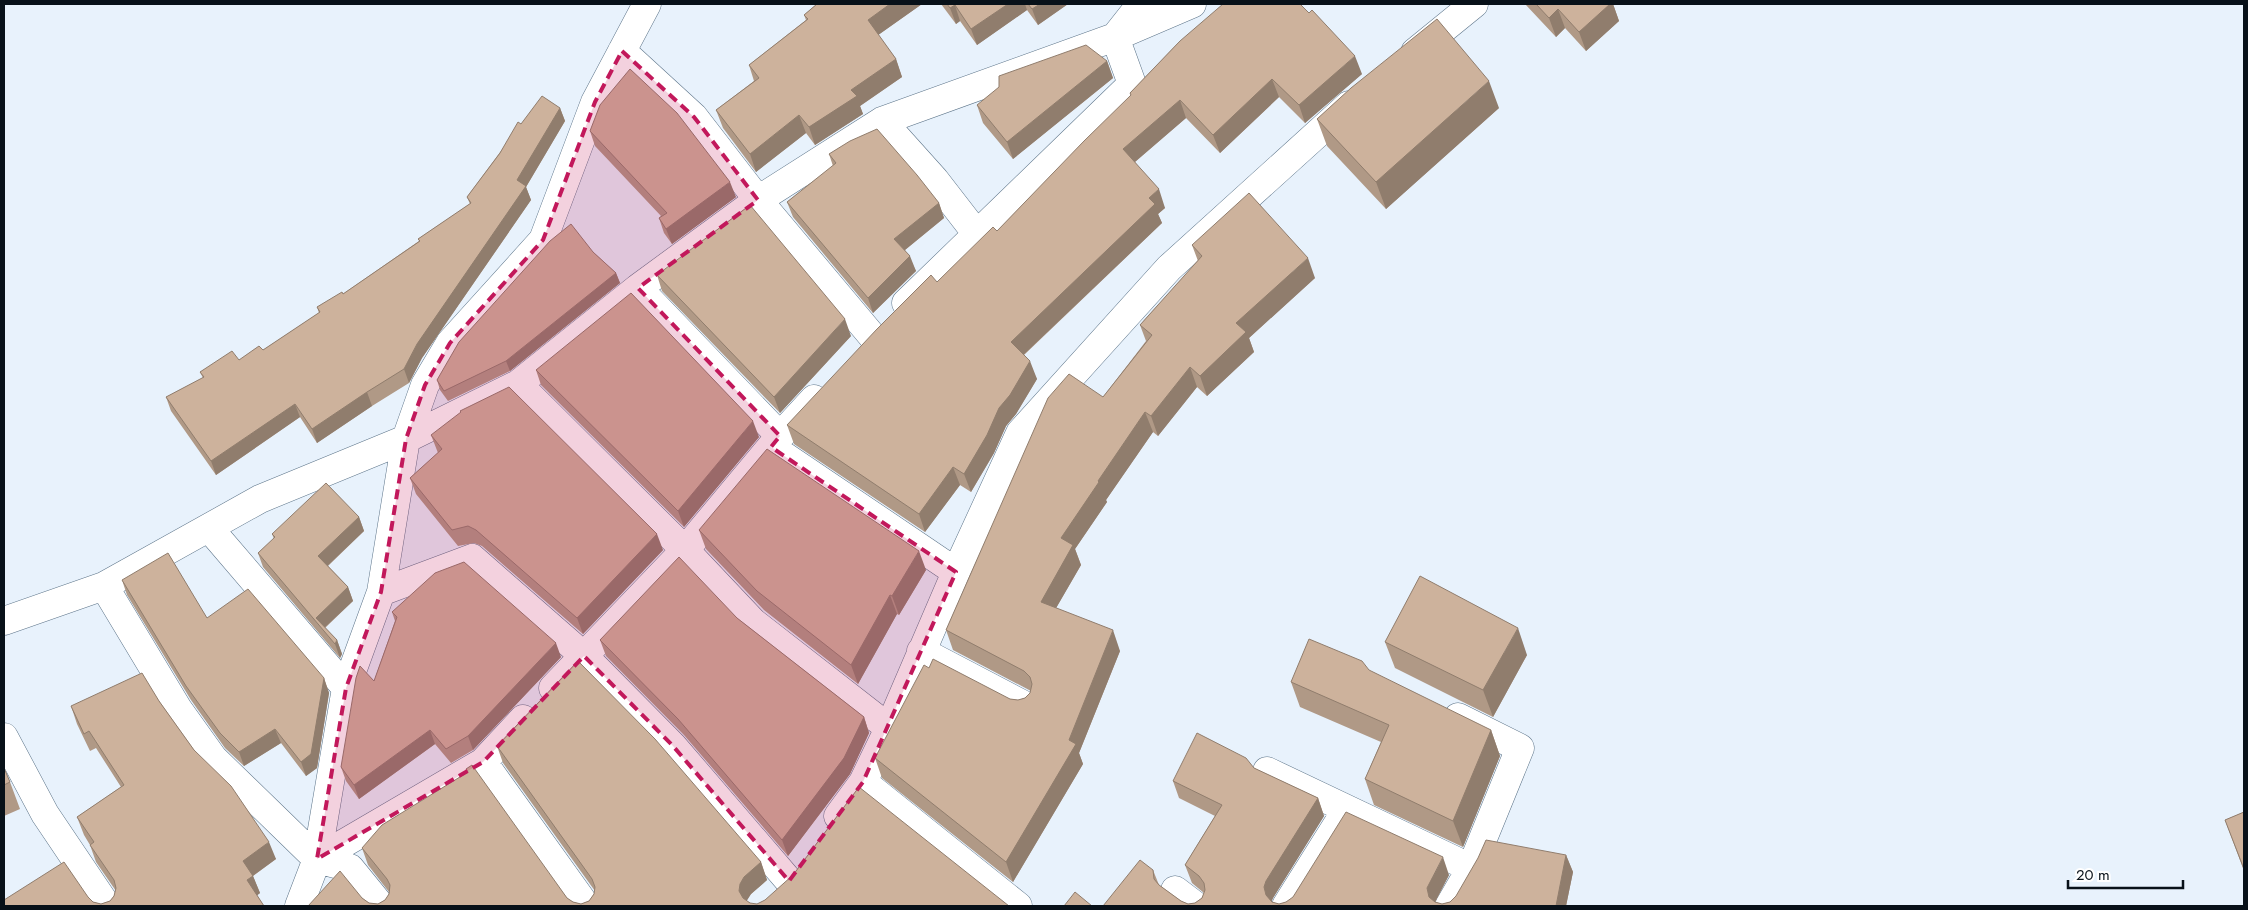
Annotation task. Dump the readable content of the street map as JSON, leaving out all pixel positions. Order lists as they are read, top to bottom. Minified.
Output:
{"scale_bar":"20 m"}
